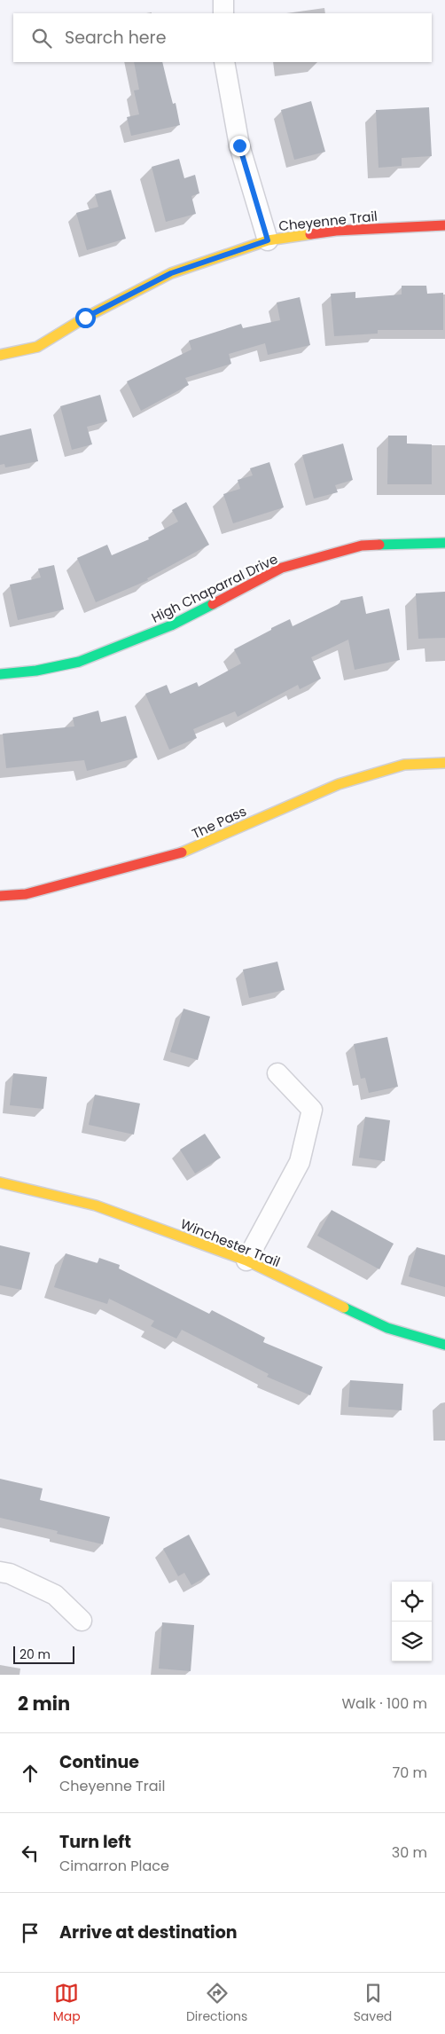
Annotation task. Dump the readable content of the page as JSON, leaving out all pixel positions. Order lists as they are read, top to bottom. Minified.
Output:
{"streets":{"street":["Cheyenne Trail","High Chaparral Drive","The Pass","Winchester Trail"]},"scale_bar":"20 m","page":{"search":"Search here","scale":"20 m","heading":["2 min","Walk · 100 m"],"list":[["Continue","Cheyenne Trail","70 m"],["Turn left","Cimarron Place","30 m"],"Arrive at destination"],"nav":["Map","Directions","Saved"]}}
